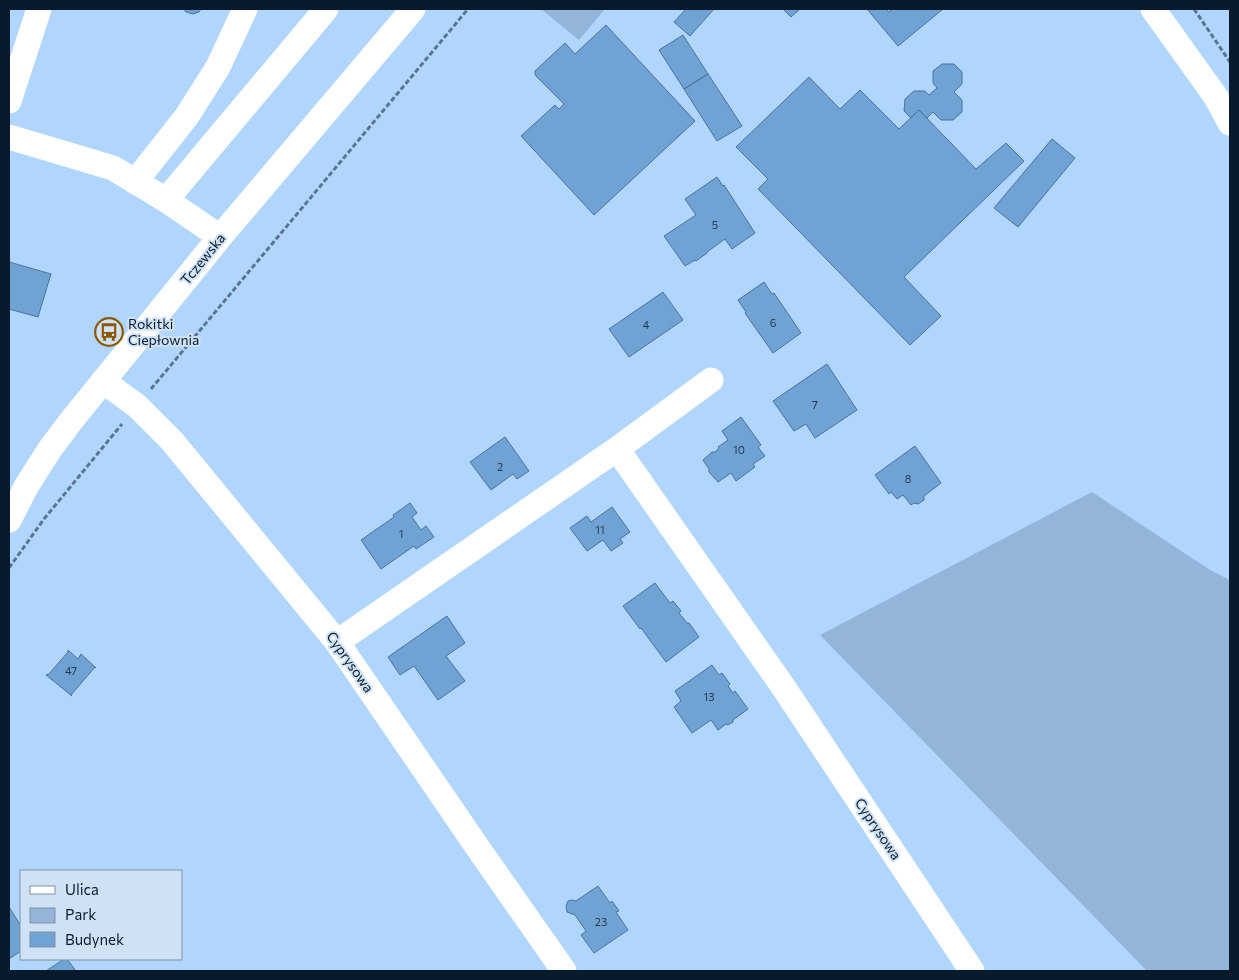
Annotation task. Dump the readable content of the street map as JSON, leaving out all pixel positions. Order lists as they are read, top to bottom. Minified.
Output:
{"streets":{"street":["Tczewska","Cyprysowa"]},"crossings":[["Tczewska","Cyprysowa"]],"places":{"bus stop":["Rokitki Ciepłownia"]},"house_numbers":["5","6","4","7","10","2","8","11","1","47","13","23"],"legend":["Ulica","Park","Budynek"]}
